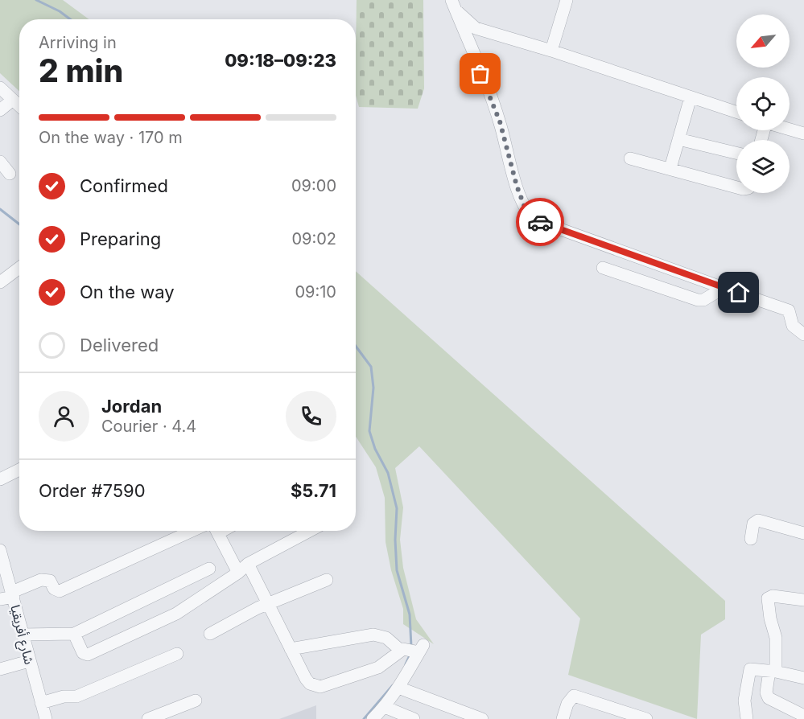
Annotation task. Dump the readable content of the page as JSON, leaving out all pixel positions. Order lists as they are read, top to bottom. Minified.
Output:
{"streets":{"street":["شارع أفريقيا"]},"north":"bottom left","page":{"heading":["2 min","Arriving in","09:18–09:23"],"panel":["Jordan","Courier · 4.4","Order #7590","$5.71"],"bar":"On the way · 170 m","list":[["Confirmed","09:00"],["Preparing","09:02"],["On the way","09:10"],"Delivered"]}}
